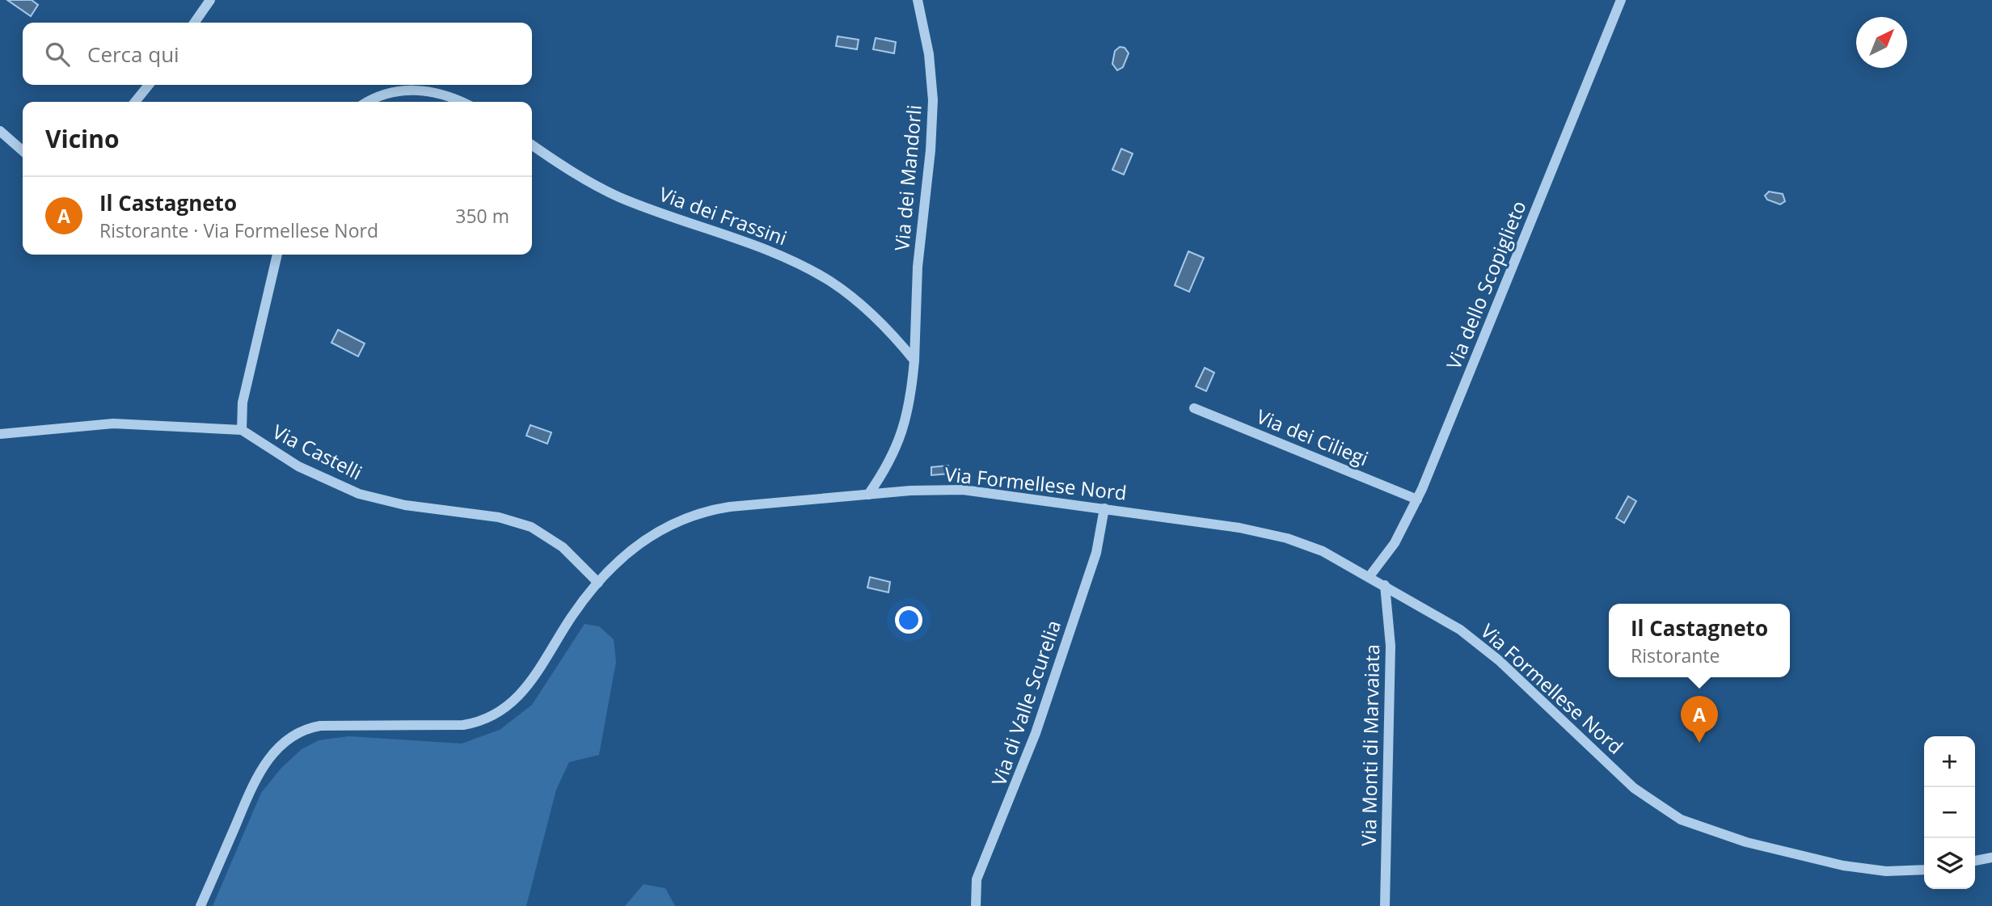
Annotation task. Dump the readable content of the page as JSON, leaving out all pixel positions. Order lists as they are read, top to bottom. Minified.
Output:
{"streets":{"street":["Via dei Mandorli","Via dei Frassini","Via dello Scopiglieto","Via dei Ciliegi","Via Castelli","Via Formellese Nord","Via di Valle Scurelia","Via Monti di Marvaiata"]},"crossings":[["Via dei Mandorli","Via dei Frassini"],["Via dei Mandorli","Via Formellese Nord"],["Via dello Scopiglieto","Via dei Ciliegi"],["Via dello Scopiglieto","Via Formellese Nord"],["Via Castelli","Via Formellese Nord"],["Via Formellese Nord","Via di Valle Scurelia"],["Via Formellese Nord","Via Monti di Marvaiata"]],"north":"top right","page":{"search":"Cerca qui","heading":"Vicino","list":[{"mark":"A","name":"Il Castagneto","note":"Ristorante · Via Formellese Nord","value":"350 m"}],"popup":["Il Castagneto","Ristorante"],"pins":"A","map_buttons":["+","−"]}}
